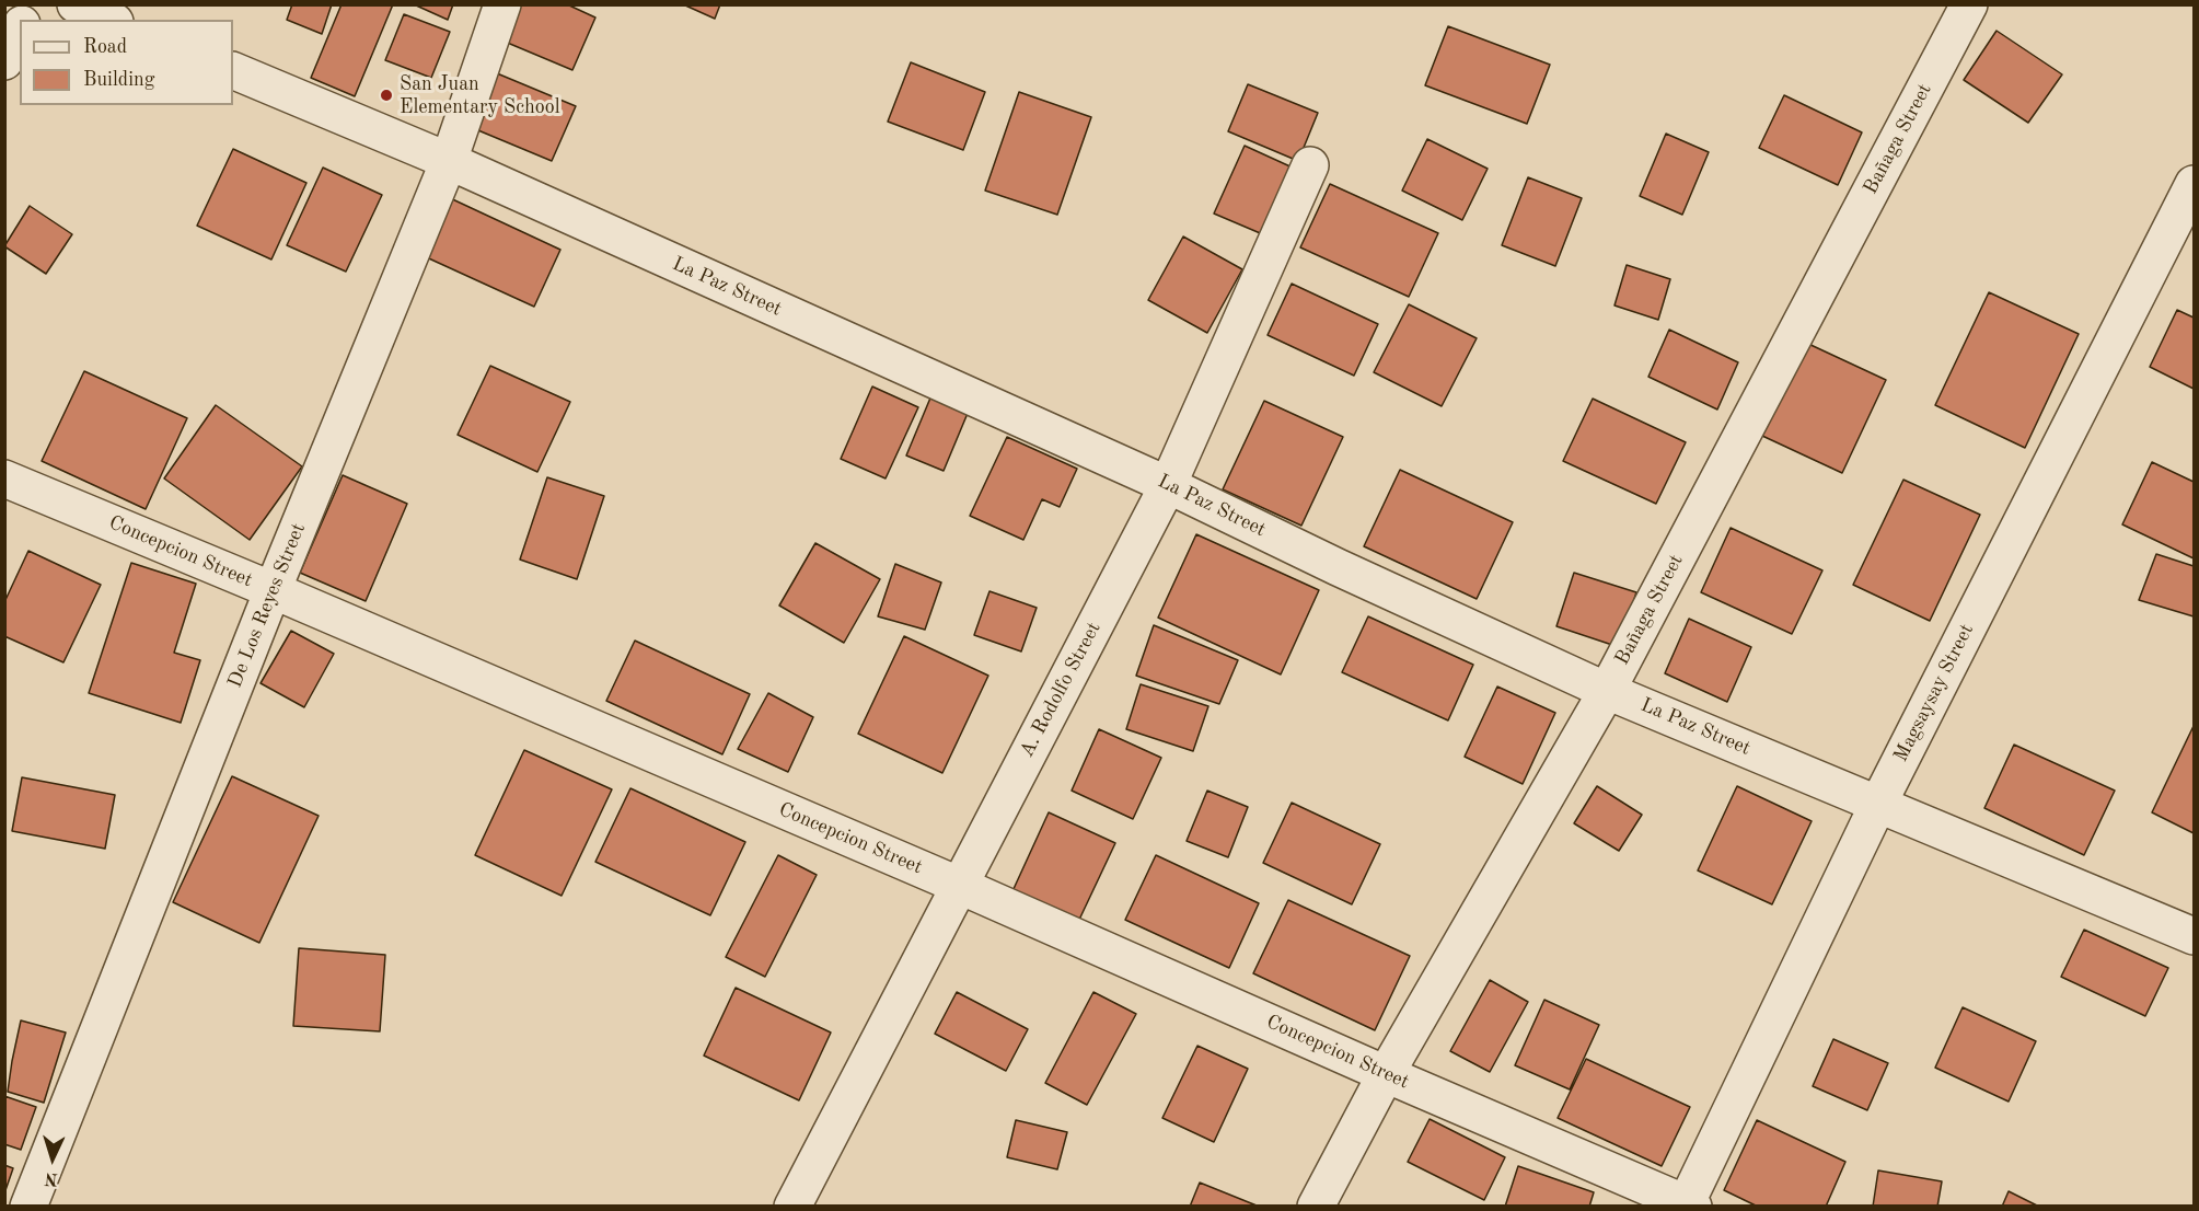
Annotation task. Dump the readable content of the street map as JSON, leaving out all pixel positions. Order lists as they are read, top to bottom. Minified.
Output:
{"streets":{"street":["Bañaga Street","La Paz Street","Concepcion Street","De Los Reyes Street","A. Rodolfo Street","Magsaysay Street"]},"crossings":[["Bañaga Street","La Paz Street"],["Bañaga Street","Concepcion Street"],["La Paz Street","De Los Reyes Street"],["La Paz Street","A. Rodolfo Street"],["La Paz Street","Magsaysay Street"],["Concepcion Street","De Los Reyes Street"],["Concepcion Street","A. Rodolfo Street"],["Concepcion Street","Magsaysay Street"]],"places":["San Juan Elementary School"],"legend":["Road","Building"],"north":"bottom"}
